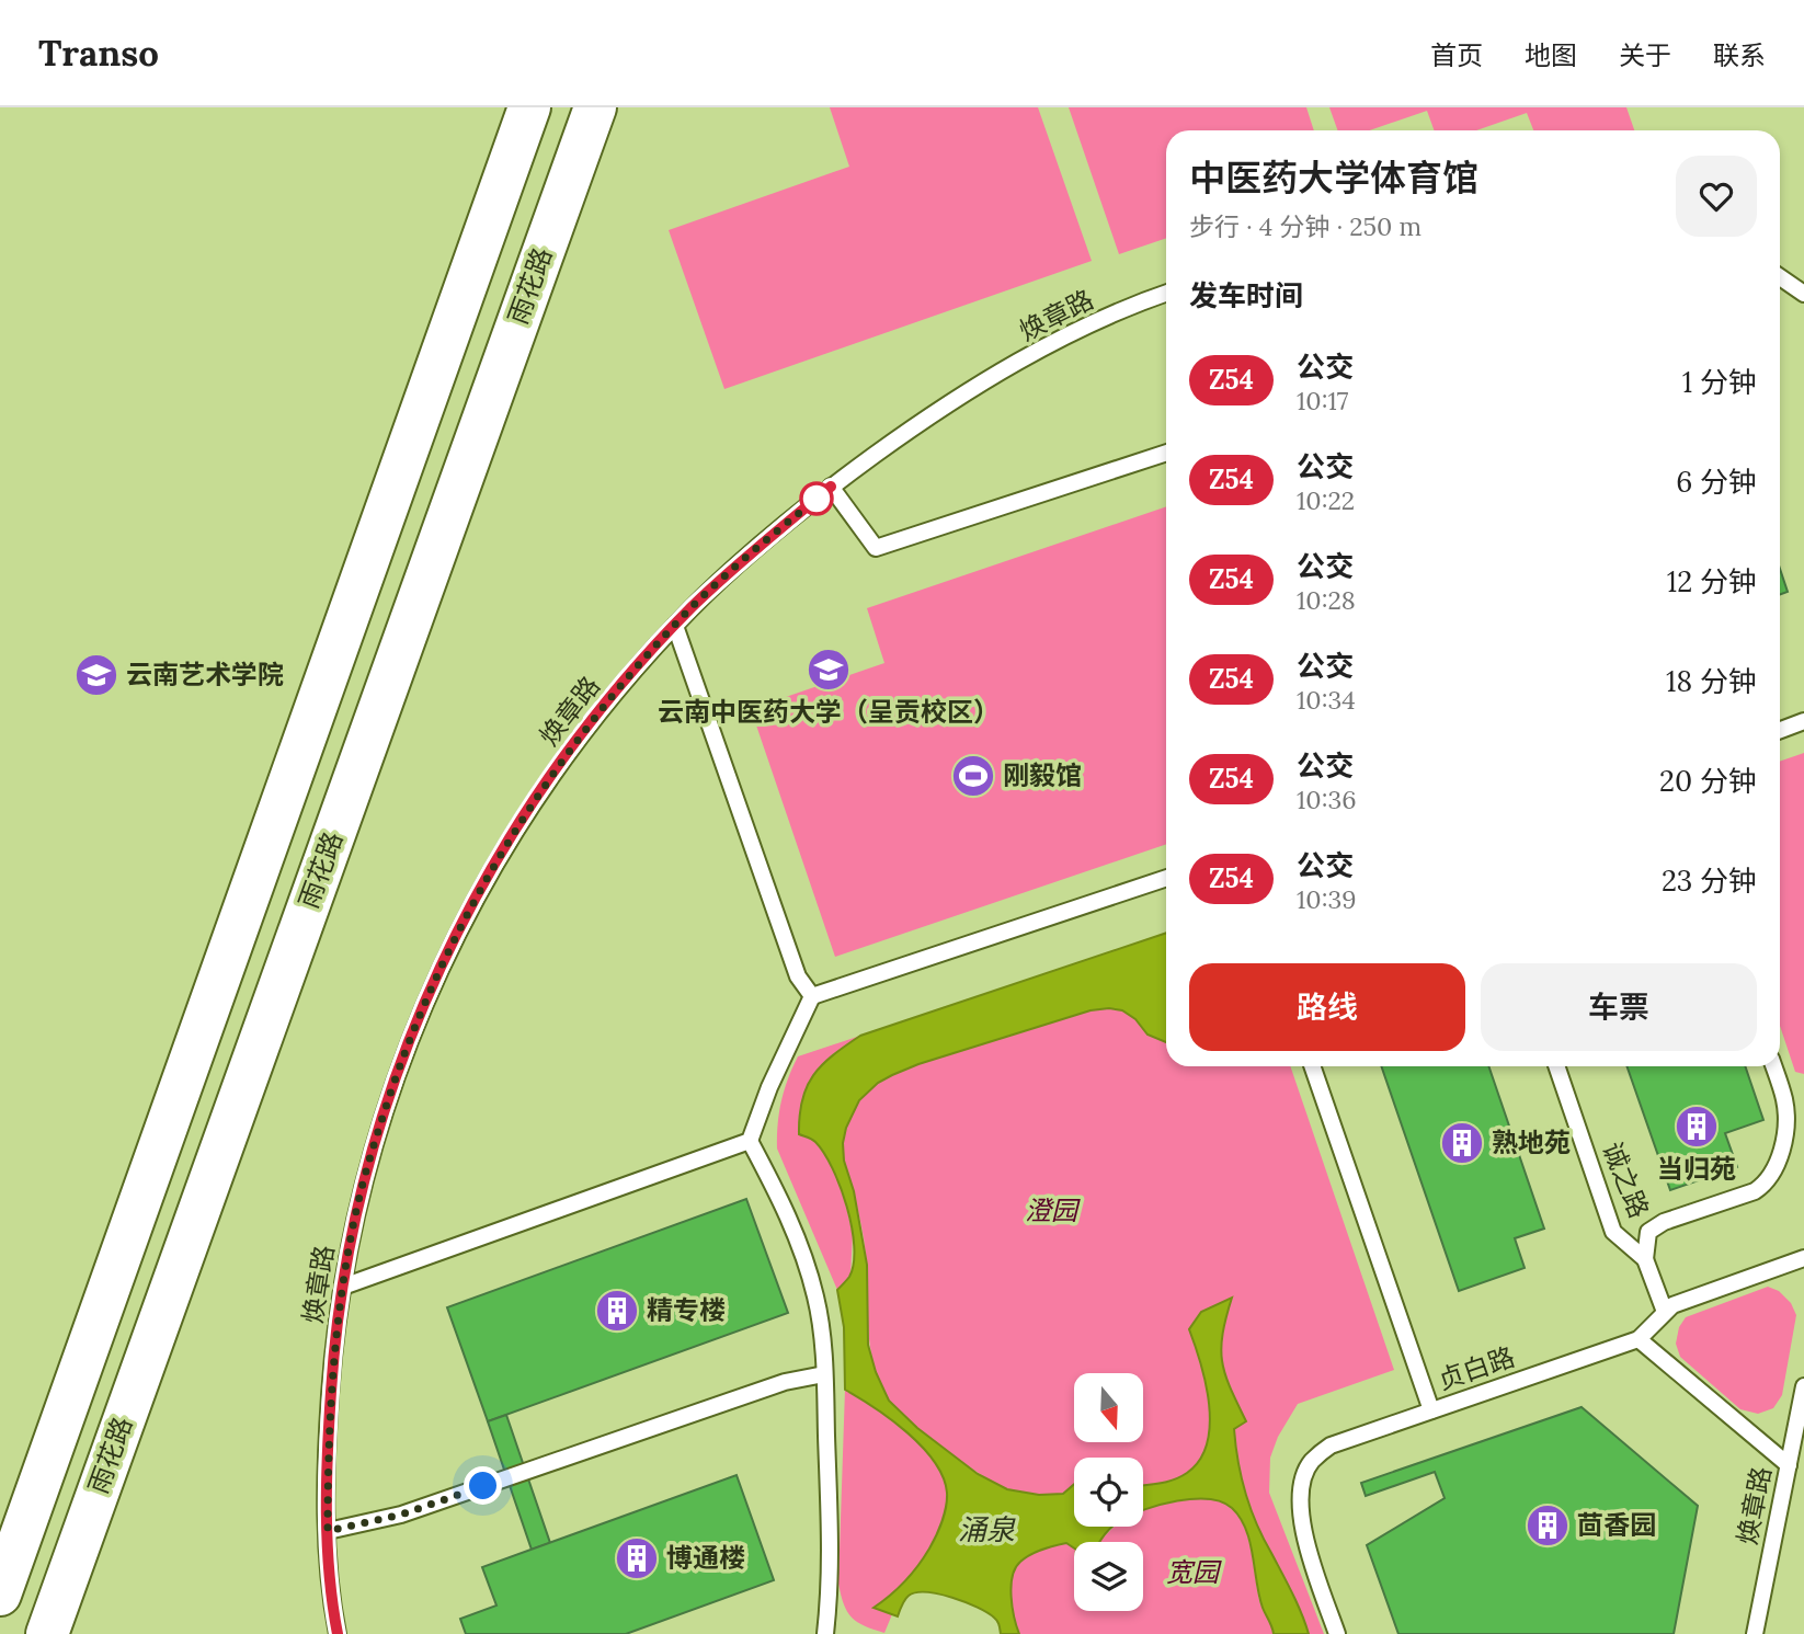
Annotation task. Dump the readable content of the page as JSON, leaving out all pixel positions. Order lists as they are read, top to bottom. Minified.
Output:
{"streets":{"street":["雨花路"],"lane":["焕章路","诚之路","贞白路"]},"crossings":[["诚之路","贞白路"]],"water":["涌泉"],"parks":["澄园","宽园"],"places":{"school or university":["云南中医药大学（呈贡校区）","云南艺术学院"],"sports":["刚毅馆"],"building":["当归苑","熟地苑","精专楼","茴香园","博通楼"]},"lines":["bus line Z54"],"north":"bottom","page":{"header":"Transo","nav":["首页","地图","关于","联系"],"heading":[["中医药大学体育馆","步行 · 4 分钟 · 250 m"],"发车时间"],"list":[{"mark":"Z54","name":"公交","note":"10:17","value":"1 分钟"},{"mark":"Z54","name":"公交","note":"10:22","value":"6 分钟"},{"mark":"Z54","name":"公交","note":"10:28","value":"12 分钟"},{"mark":"Z54","name":"公交","note":"10:34","value":"18 分钟"},{"mark":"Z54","name":"公交","note":"10:36","value":"20 分钟"},{"mark":"Z54","name":"公交","note":"10:39","value":"23 分钟"}],"buttons":["路线","车票"]}}
